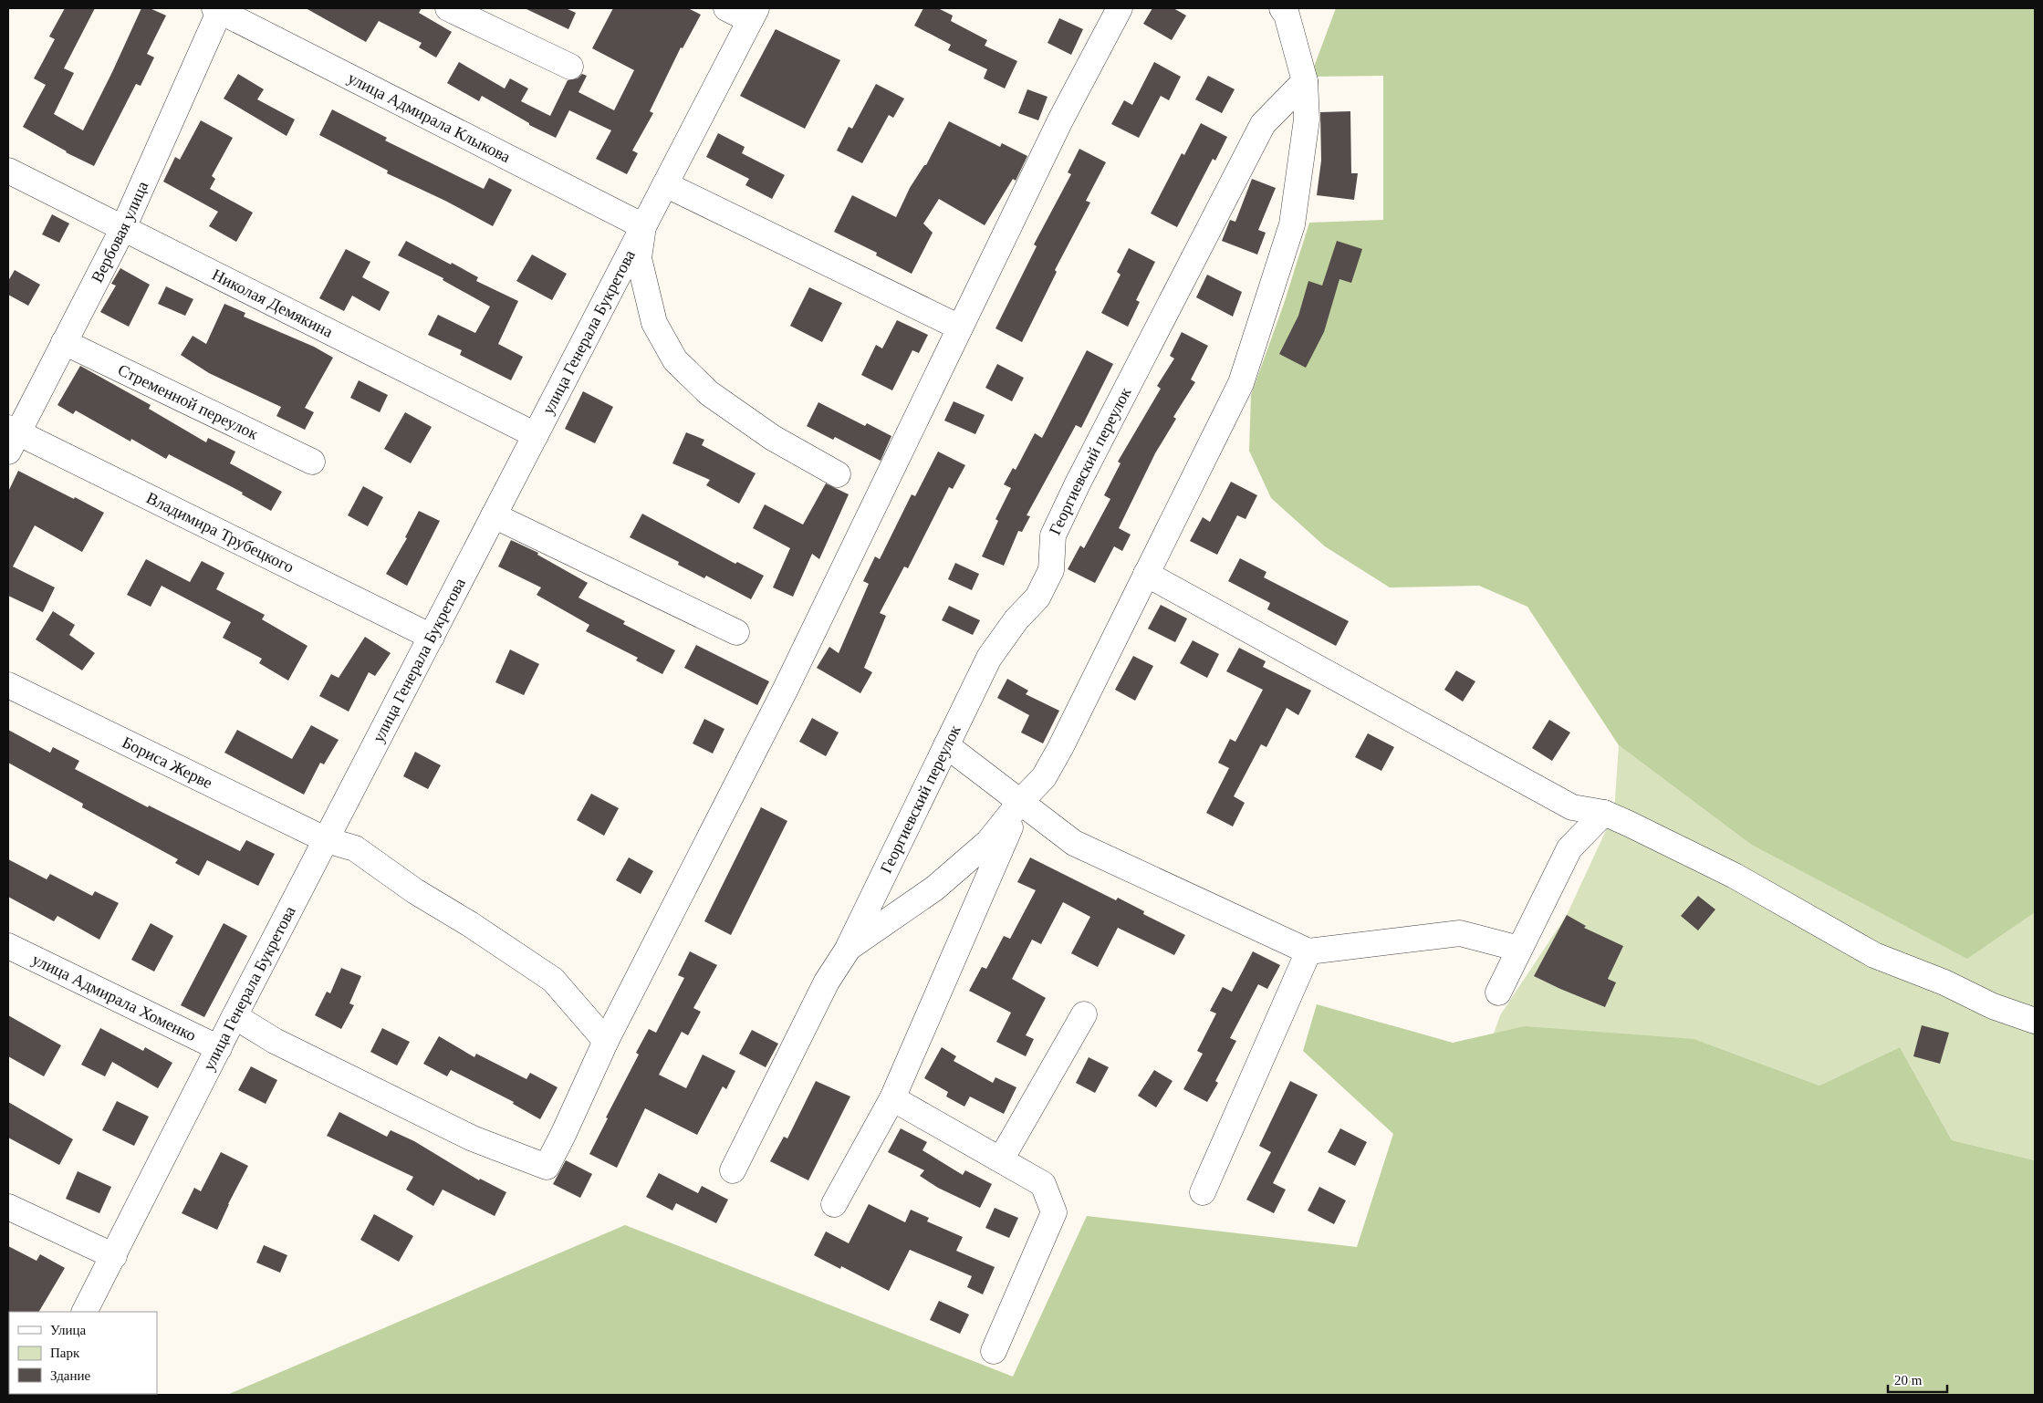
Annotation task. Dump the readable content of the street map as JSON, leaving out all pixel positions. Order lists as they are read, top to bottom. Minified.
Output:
{"streets":{"street":["улица Адмирала Клыкова","Вербовая улица","Николая Демякина","улица Генерала Букретова","Стременной переулок","Георгиевский переулок","Владимира Трубецкого","Бориса Жерве","улица Адмирала Хоменко"]},"crossings":[["улица Адмирала Клыкова","Вербовая улица"],["улица Адмирала Клыкова","улица Генерала Букретова"],["Вербовая улица","Николая Демякина"],["Вербовая улица","Стременной переулок"],["Вербовая улица","Владимира Трубецкого"],["Николая Демякина","улица Генерала Букретова"],["улица Генерала Букретова","Владимира Трубецкого"],["улица Генерала Букретова","Бориса Жерве"],["улица Генерала Букретова","улица Адмирала Хоменко"]],"legend":["Улица","Парк","Здание"],"scale_bar":"20 m"}
